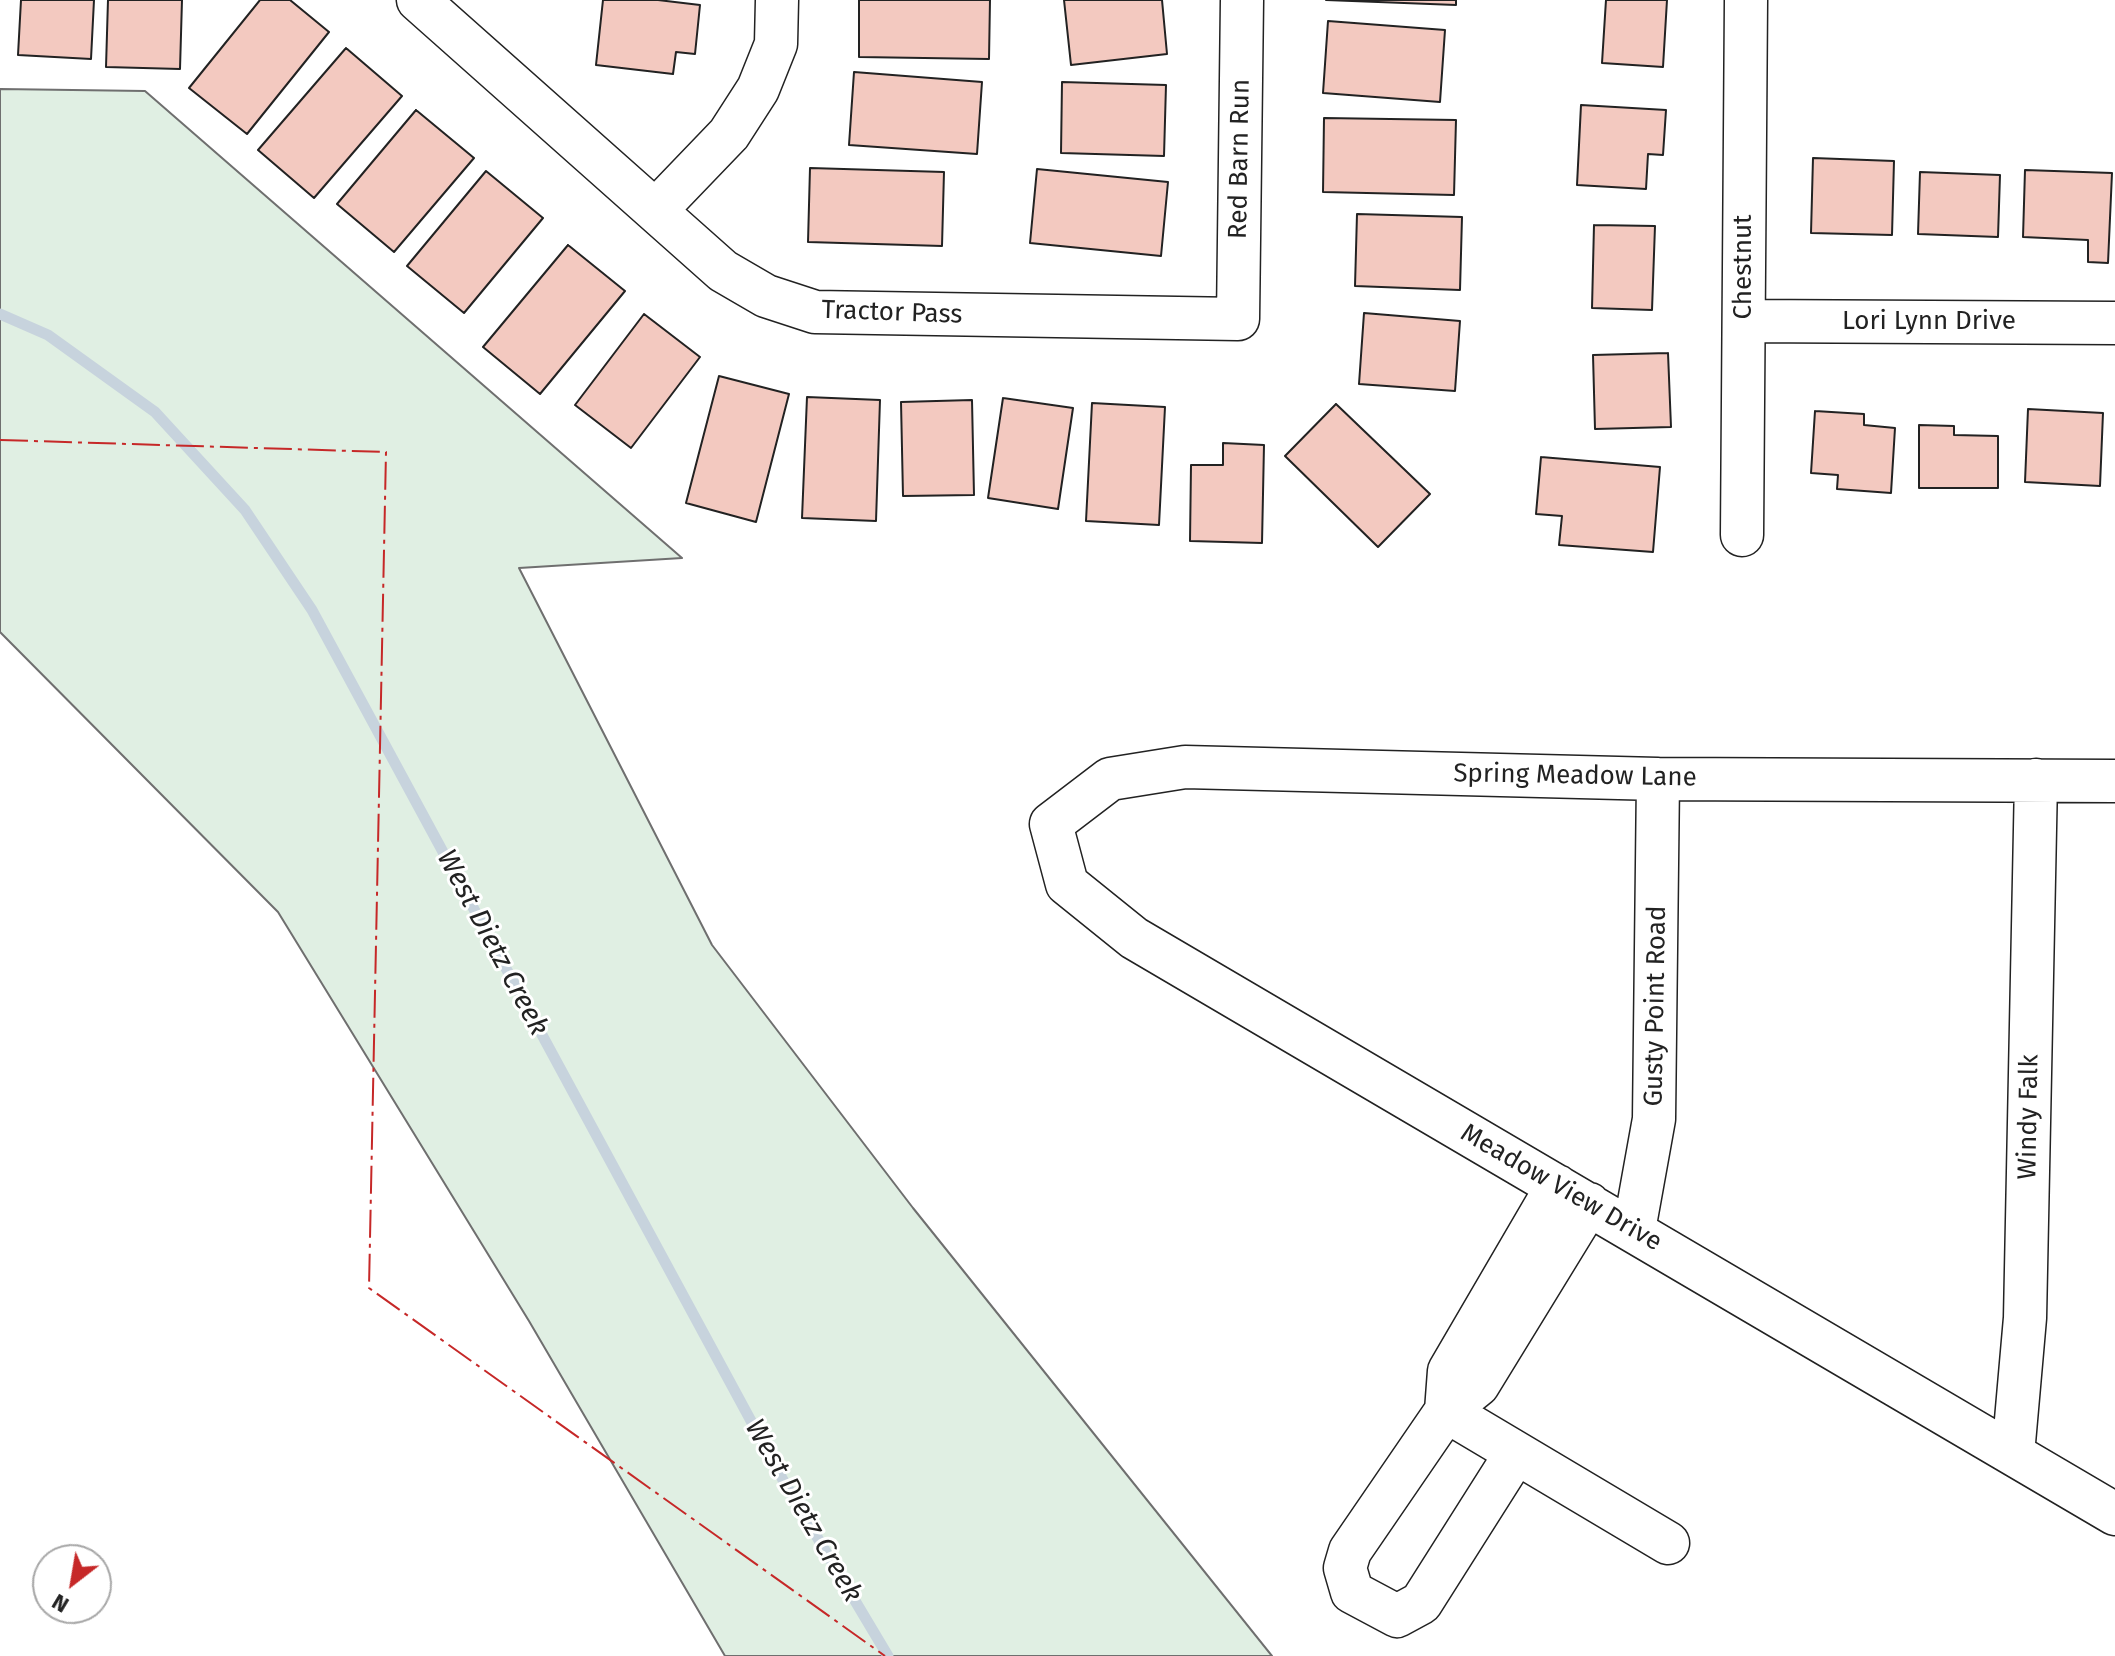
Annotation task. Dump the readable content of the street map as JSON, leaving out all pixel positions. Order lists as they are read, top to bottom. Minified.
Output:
{"streets":{"street":["Red Barn Run","Chestnut","Tractor Pass","Lori Lynn Drive","Spring Meadow Lane","Gusty Point Road","Windy Falk","Meadow View Drive"]},"crossings":[["Red Barn Run","Tractor Pass"],["Chestnut","Lori Lynn Drive"],["Spring Meadow Lane","Gusty Point Road"],["Spring Meadow Lane","Windy Falk"],["Spring Meadow Lane","Meadow View Drive"],["Gusty Point Road","Meadow View Drive"],["Windy Falk","Meadow View Drive"]],"water":["West Dietz Creek"],"north":"bottom left"}
